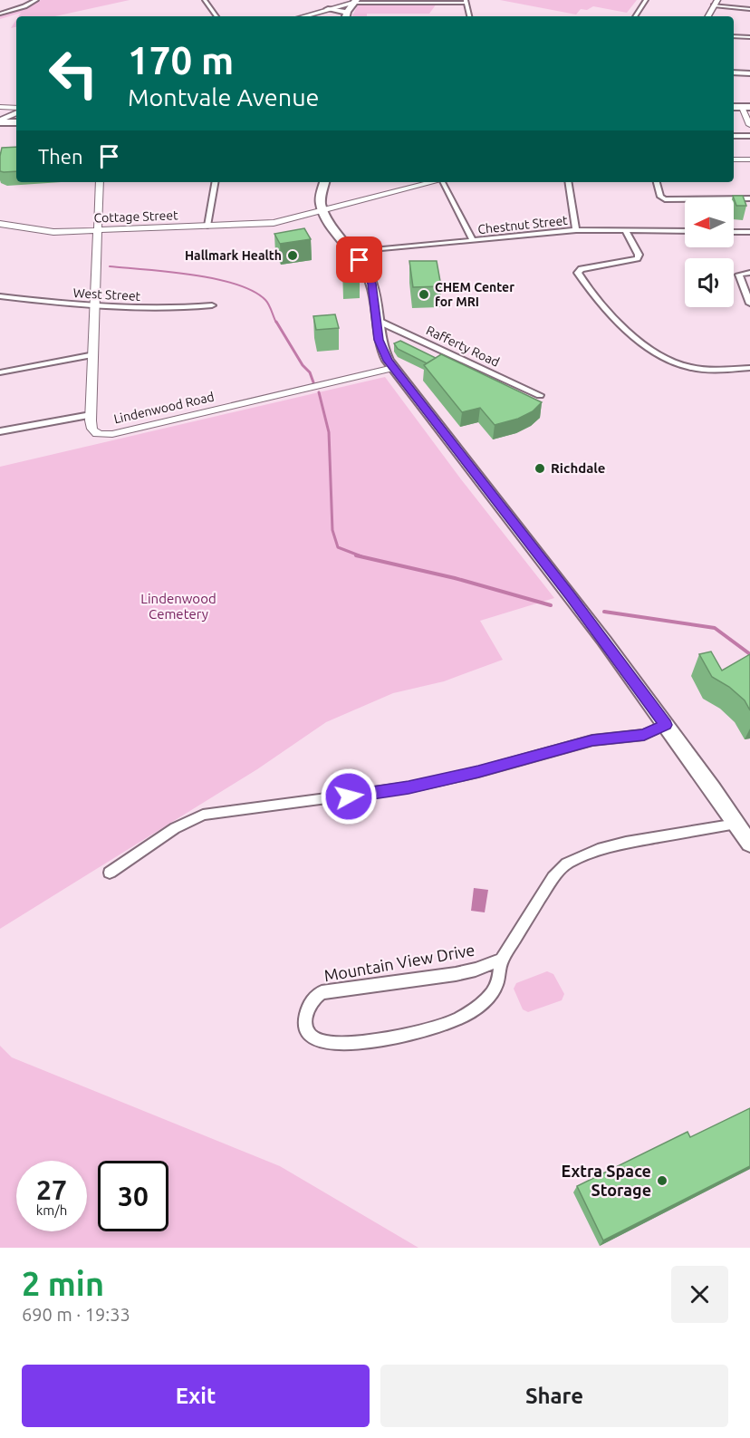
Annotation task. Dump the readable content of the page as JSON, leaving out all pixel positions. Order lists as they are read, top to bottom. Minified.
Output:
{"streets":{"street":["Cottage Street","Chestnut Street","West Street","Rafferty Road","Lindenwood Road","Mountain View Drive"]},"parks":["Lindenwood Cemetery"],"places":["Hallmark Health","CHEM Center for MRI","Richdale","Extra Space Storage"],"north":"left","page":{"turn":["170 m","Montvale Avenue"],"then":"Then","speed":"27 km/h","limit":"30","heading":["2 min","690 m · 19:33"],"buttons":["Exit","Share"]}}
